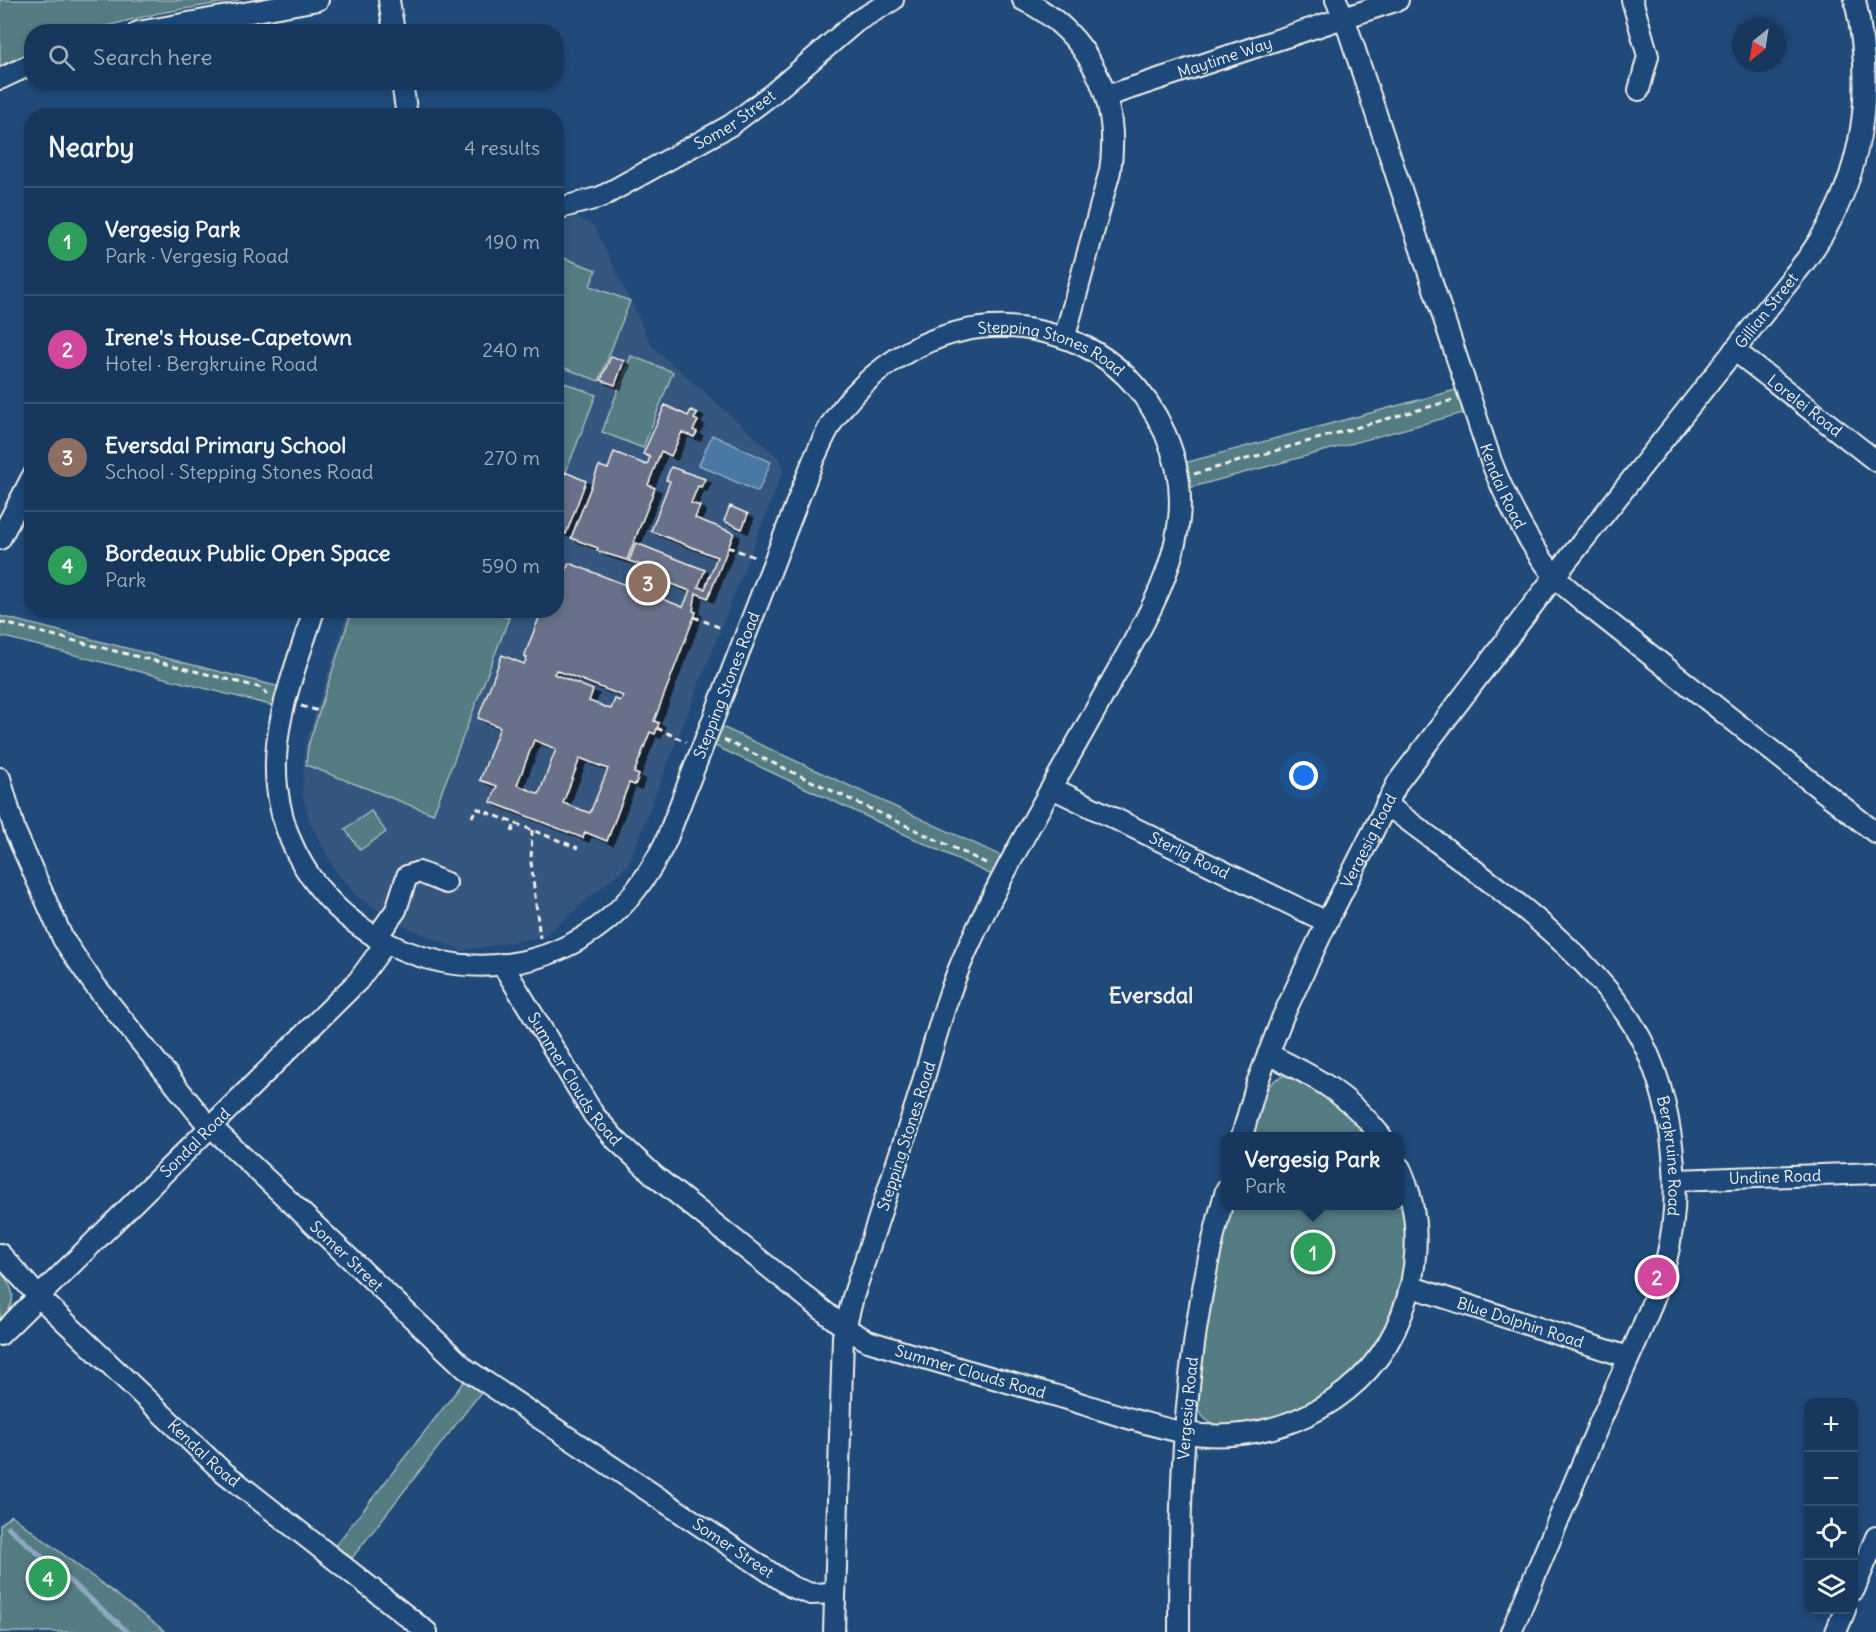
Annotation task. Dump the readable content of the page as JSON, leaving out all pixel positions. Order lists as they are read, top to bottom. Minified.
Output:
{"streets":{"street":["Maytime Way","Somer Street","Gillian Street","Stepping Stones Road","Lorelei Road","Kendal Road","Vergesig Road","Sterlig Road","Summer Clouds Road","Sondal Road","Bergkruine Road","Undine Road","Blue Dolphin Road"]},"crossings":[["Maytime Way","Kendal Road"],["Somer Street","Stepping Stones Road"],["Somer Street","Sondal Road"],["Gillian Street","Lorelei Road"],["Gillian Street","Kendal Road"],["Gillian Street","Vergesig Road"],["Stepping Stones Road","Sterlig Road"],["Stepping Stones Road","Summer Clouds Road"],["Stepping Stones Road","Sondal Road"],["Kendal Road","Vergesig Road"],["Kendal Road","Sondal Road"],["Vergesig Road","Sterlig Road"],["Vergesig Road","Summer Clouds Road"],["Vergesig Road","Bergkruine Road"],["Summer Clouds Road","Blue Dolphin Road"],["Bergkruine Road","Undine Road"],["Bergkruine Road","Blue Dolphin Road"]],"districts":["Eversdal"],"north":"bottom left","page":{"search":"Search here","heading":["Nearby","4 results"],"list":[{"mark":"1","name":"Vergesig Park","note":"Park · Vergesig Road","value":"190 m"},{"mark":"2","name":"Irene's House-Capetown","note":"Hotel · Bergkruine Road","value":"240 m"},{"mark":"3","name":"Eversdal Primary School","note":"School · Stepping Stones Road","value":"270 m"},{"mark":"4","name":"Bordeaux Public Open Space","note":"Park","value":"590 m"}],"pins":["3","1","2","4"],"popup":["Vergesig Park","Park"],"map_buttons":["+","−"]}}
